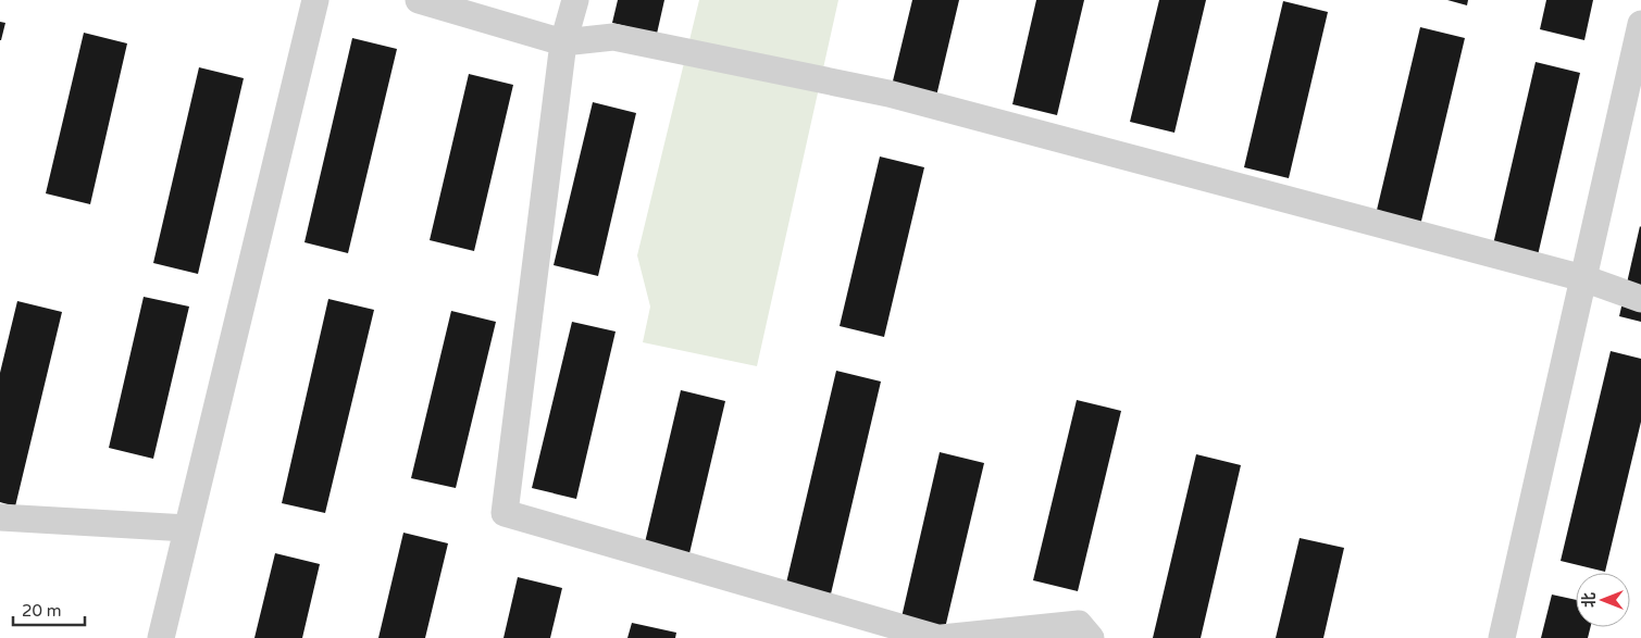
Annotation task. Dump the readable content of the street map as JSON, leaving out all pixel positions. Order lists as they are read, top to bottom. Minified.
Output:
{"scale_bar":"20 m","north":"left"}
